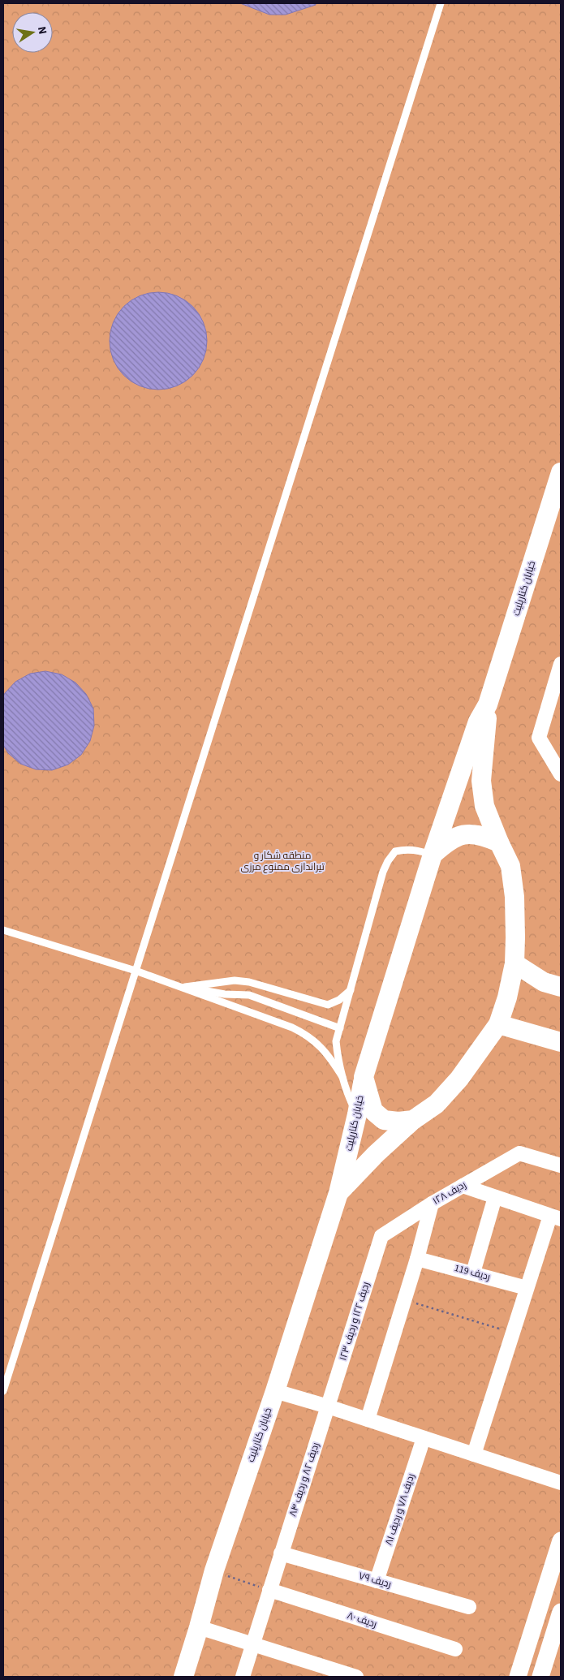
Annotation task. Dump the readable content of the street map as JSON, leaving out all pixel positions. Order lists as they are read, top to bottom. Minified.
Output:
{"streets":{"main road":["خیابان کنارپلیت"],"street":["ردیف ۱۲۸","ردیف 119","ردیف ۱۲۲ و ردیف ۱۲۳","ردیف ۸۲ و ردیف ۸۴","ردیف ۷۸ و ردیف ۸۱","ردیف ۷۹","ردیف ۸۰"]},"crossings":[["ردیف ۱۲۸","ردیف ۱۲۲ و ردیف ۱۲۳"],["ردیف ۱۲۲ و ردیف ۱۲۳","ردیف ۸۲ و ردیف ۸۴"],["ردیف ۸۲ و ردیف ۸۴","ردیف ۷۹"],["ردیف ۸۲ و ردیف ۸۴","ردیف ۸۰"],["ردیف ۷۸ و ردیف ۸۱","ردیف ۷۹"]],"parks":["منطقه شکار و تیراندازی ممنوع مرزی"],"north":"right"}
